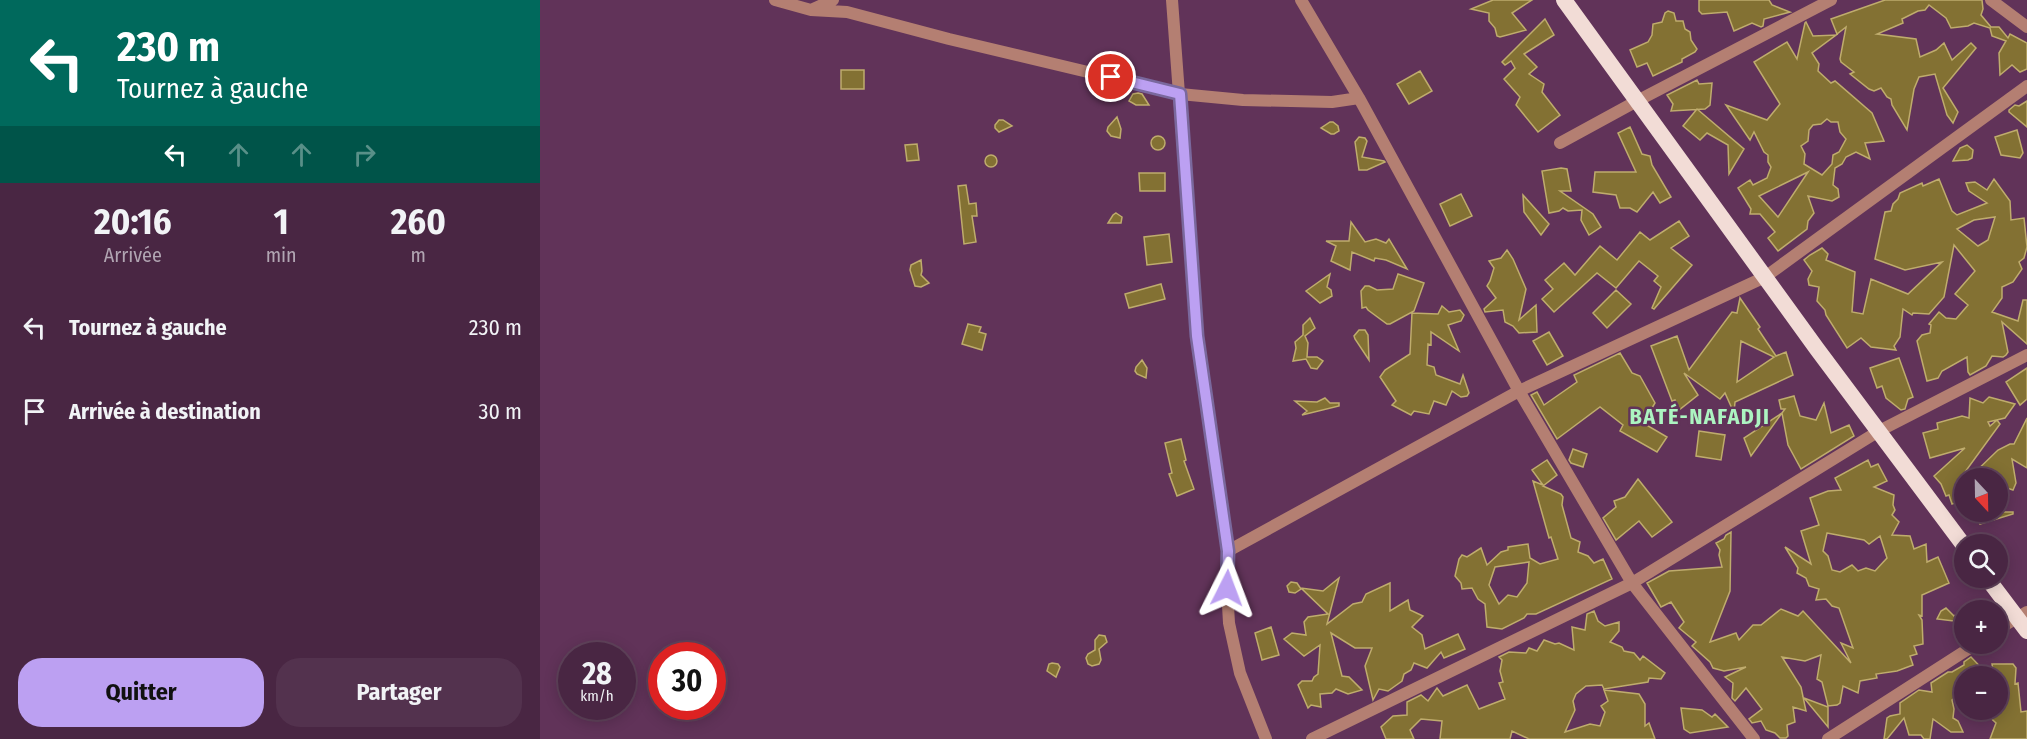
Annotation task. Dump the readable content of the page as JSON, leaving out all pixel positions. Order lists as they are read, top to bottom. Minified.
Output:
{"districts":["BATÉ-NAFADJI"],"north":"bottom","page":{"turn":["230 m","Tournez à gauche"],"eta":["20:16","Arrivée","1","min","260","m"],"list":[{"name":"Tournez à gauche","value":"230 m"},{"name":"Arrivée à destination","value":"30 m"}],"map_buttons":["+","−"],"speed":"28 km/h","limit":"30","buttons":["Quitter","Partager"]}}
